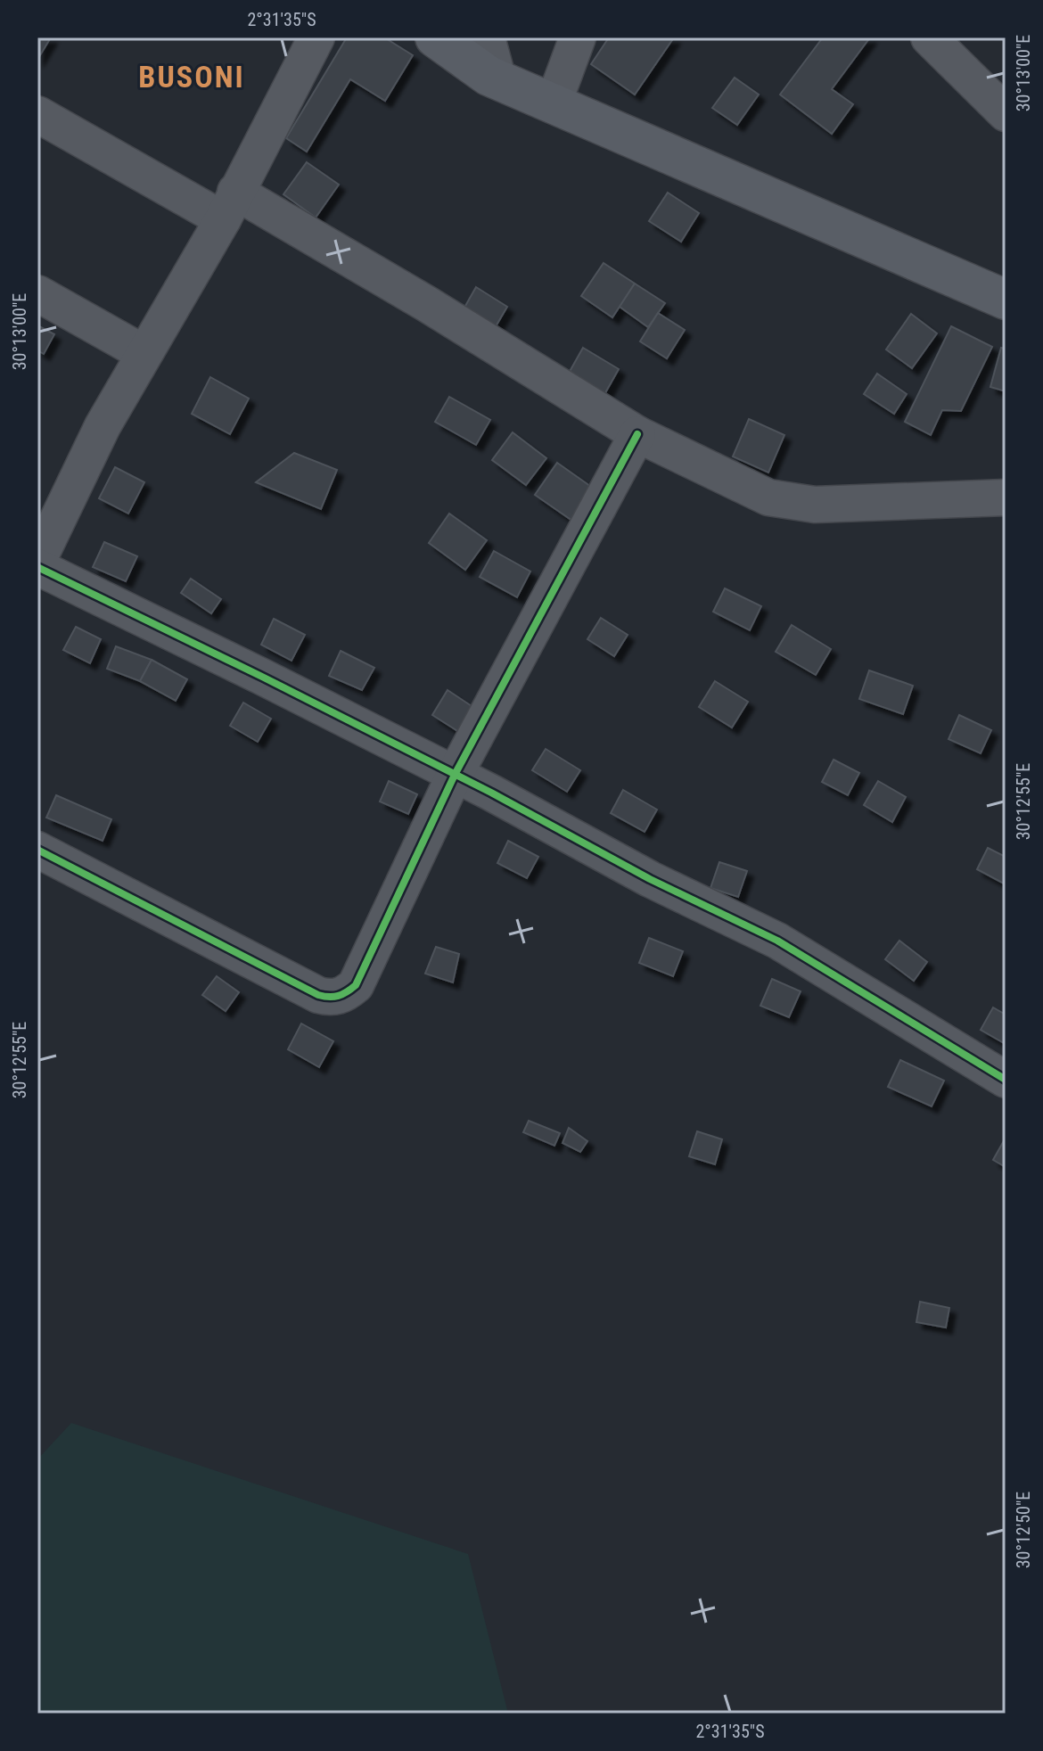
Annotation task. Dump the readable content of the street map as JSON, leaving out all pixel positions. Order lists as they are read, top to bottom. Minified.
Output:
{"districts":["BUSONI"],"coordinates":["2°31'35\"S","30°13'00\"E","30°12'55\"E","30°12'50\"E"]}
